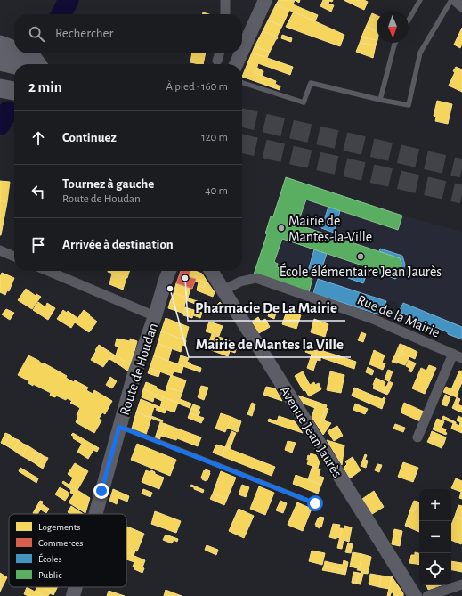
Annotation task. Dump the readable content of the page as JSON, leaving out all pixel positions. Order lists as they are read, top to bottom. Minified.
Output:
{"streets":{"main road":["Route de Houdan","Avenue Jean Jaurès"],"street":["Rue de la Mairie"]},"crossings":[["Rue de la Mairie","Avenue Jean Jaurès"]],"places":["Mairie de Mantes-la-Ville","École élémentaire Jean Jaurès","Pharmacie De La Mairie","Mairie de Mantes la Ville"],"legend":["Logements","Commerces","Écoles","Public"],"north":"bottom","page":{"search":"Rechercher","heading":["2 min","À pied · 160 m"],"list":[["Continuez","120 m"],["Tournez à gauche","Route de Houdan","40 m"],"Arrivée à destination"],"map_buttons":["+","−"]}}
